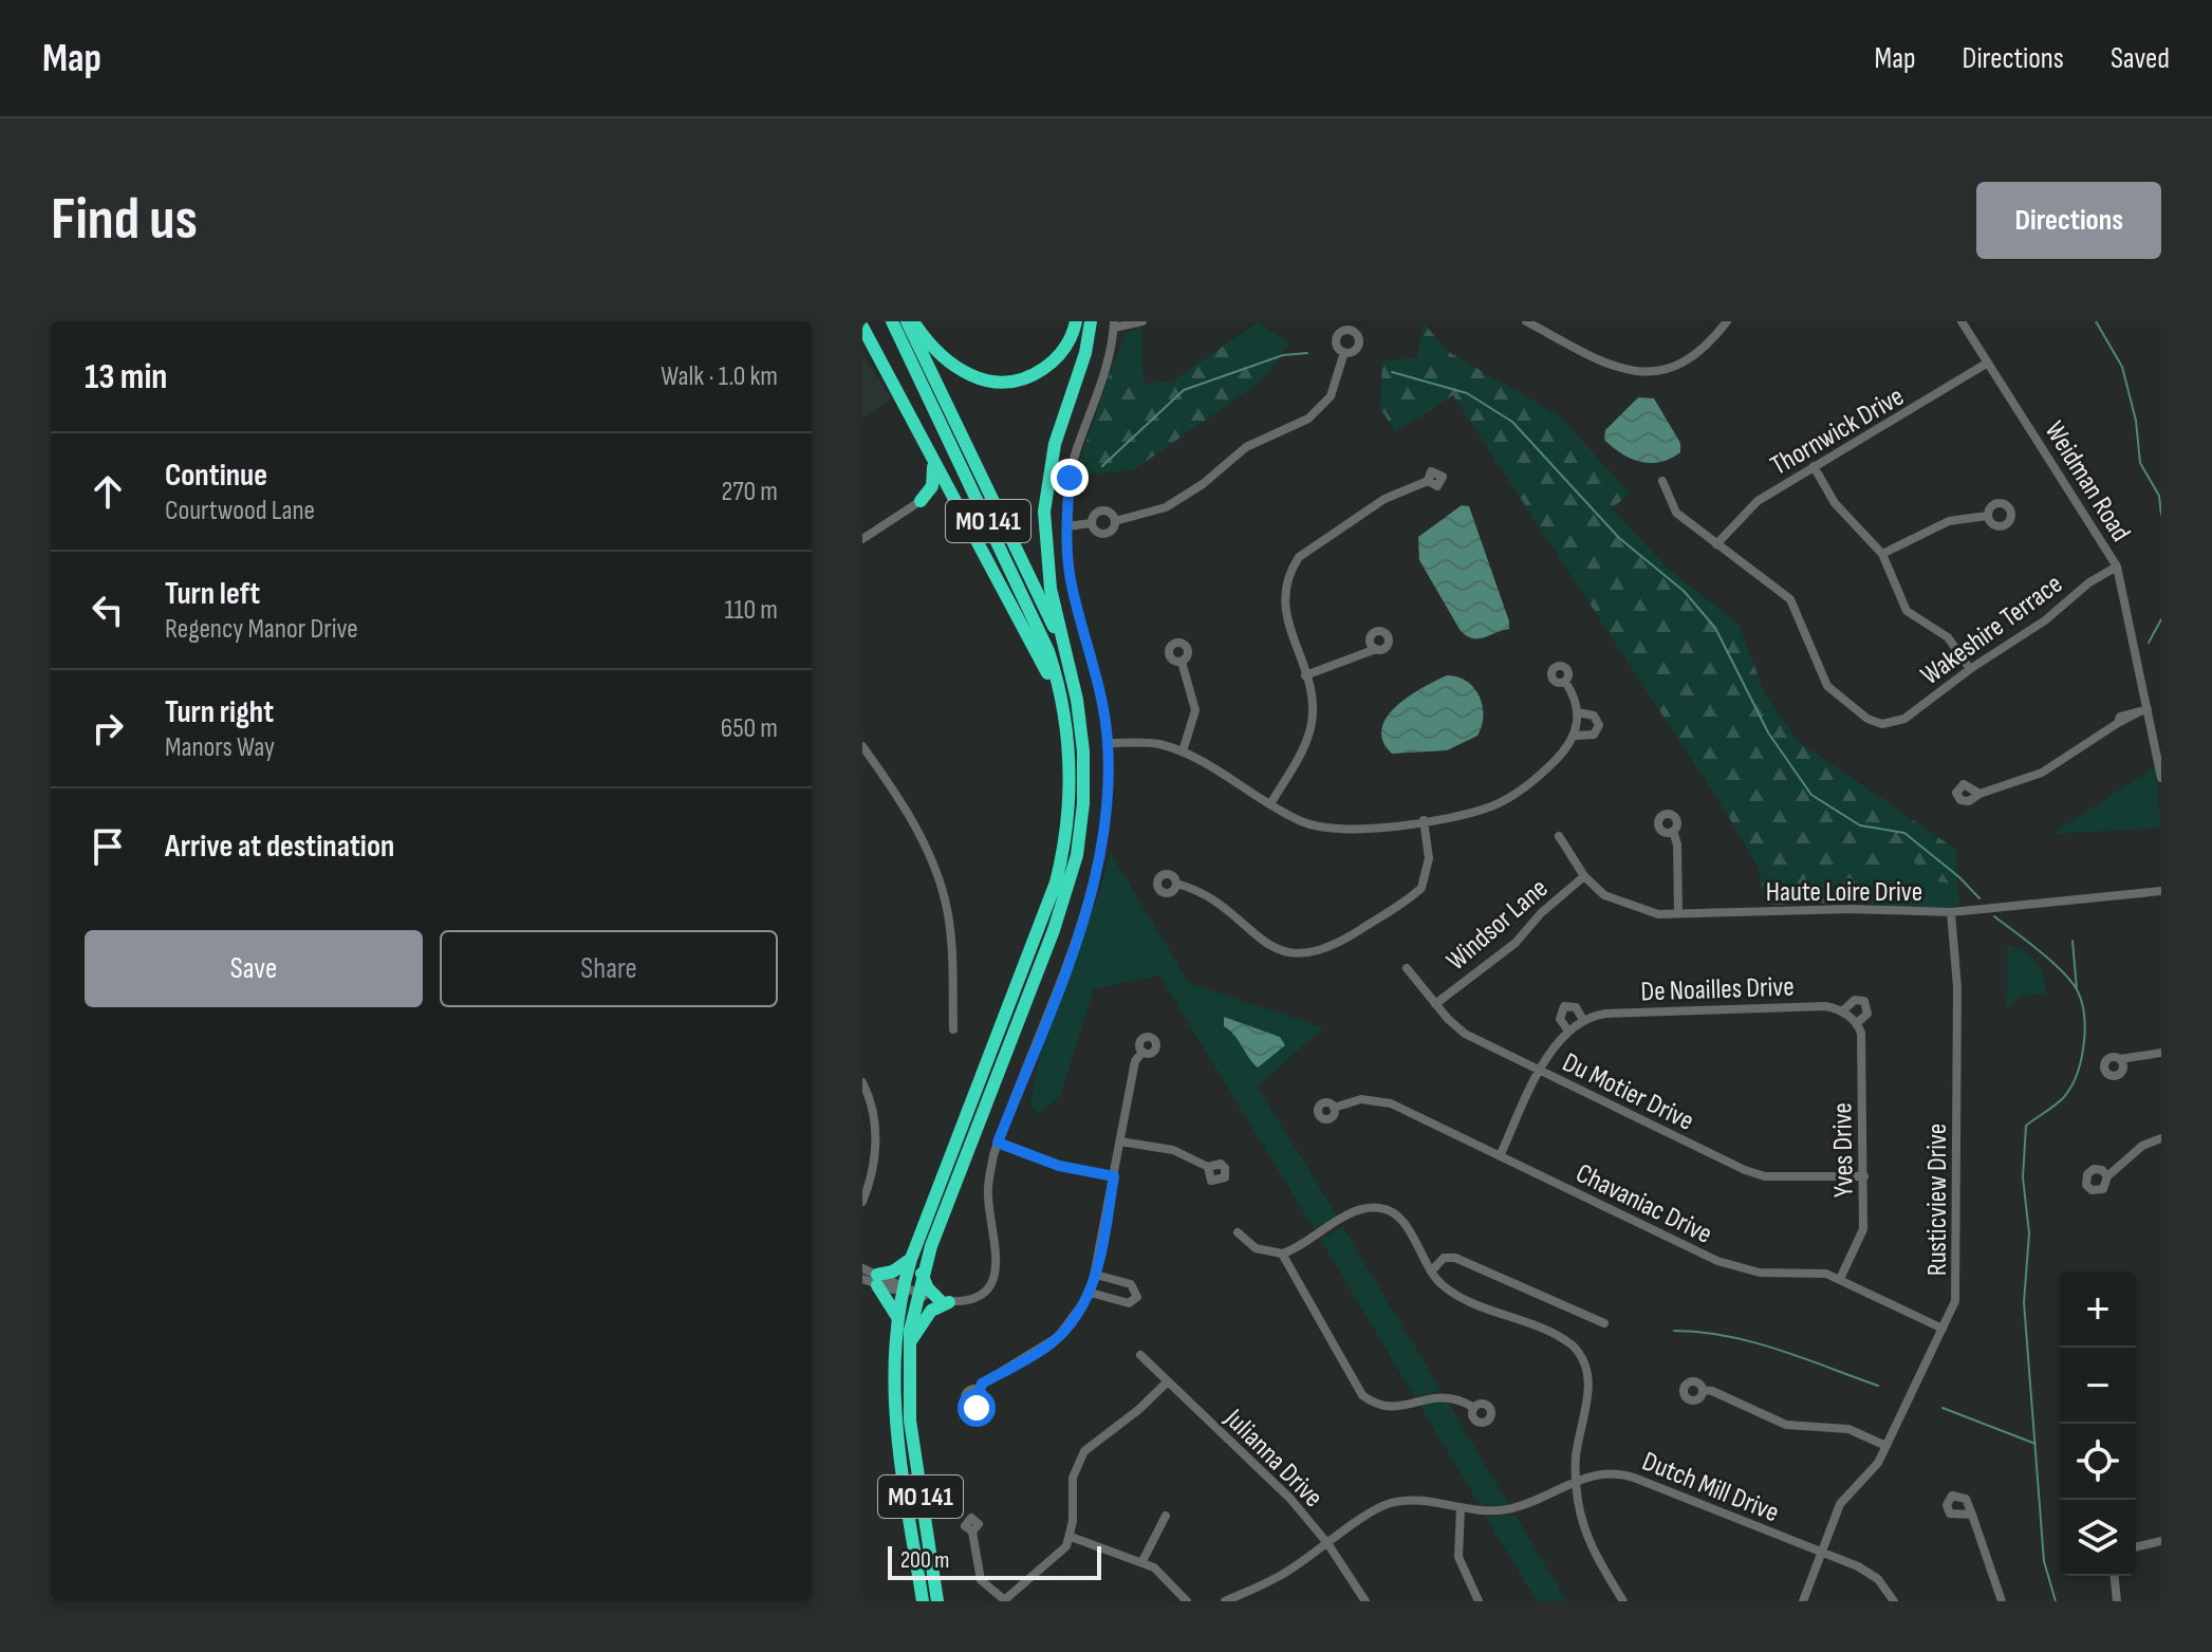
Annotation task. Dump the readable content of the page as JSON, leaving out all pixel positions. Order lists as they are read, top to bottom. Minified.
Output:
{"streets":{"highway":["MO 141"],"street":["Thornwick Drive","Weidman Road","Wakeshire Terrace","Haute Loire Drive","Windsor Lane","De Noailles Drive","Du Motier Drive","Yves Drive","Rusticview Drive","Chavaniac Drive","Julianna Drive","Dutch Mill Drive"]},"crossings":[["Thornwick Drive","Weidman Road"],["Thornwick Drive","Wakeshire Terrace"],["Weidman Road","Wakeshire Terrace"],["Haute Loire Drive","Windsor Lane"],["Haute Loire Drive","Rusticview Drive"],["Windsor Lane","Du Motier Drive"],["De Noailles Drive","Du Motier Drive"],["De Noailles Drive","Yves Drive"],["De Noailles Drive","Chavaniac Drive"],["Du Motier Drive","Yves Drive"],["Yves Drive","Chavaniac Drive"],["Rusticview Drive","Chavaniac Drive"],["Rusticview Drive","Dutch Mill Drive"],["Julianna Drive","Dutch Mill Drive"]],"scale_bar":"200 m","page":{"header":"Map","nav":["Map","Directions","Saved"],"buttons":["Directions",["Save","Share"]],"title":"Find us","heading":["13 min","Walk · 1.0 km"],"list":[["Continue","Courtwood Lane","270 m"],["Turn left","Regency Manor Drive","110 m"],["Turn right","Manors Way","650 m"],"Arrive at destination"],"map_buttons":["+","−"],"scale":"200 m"}}
